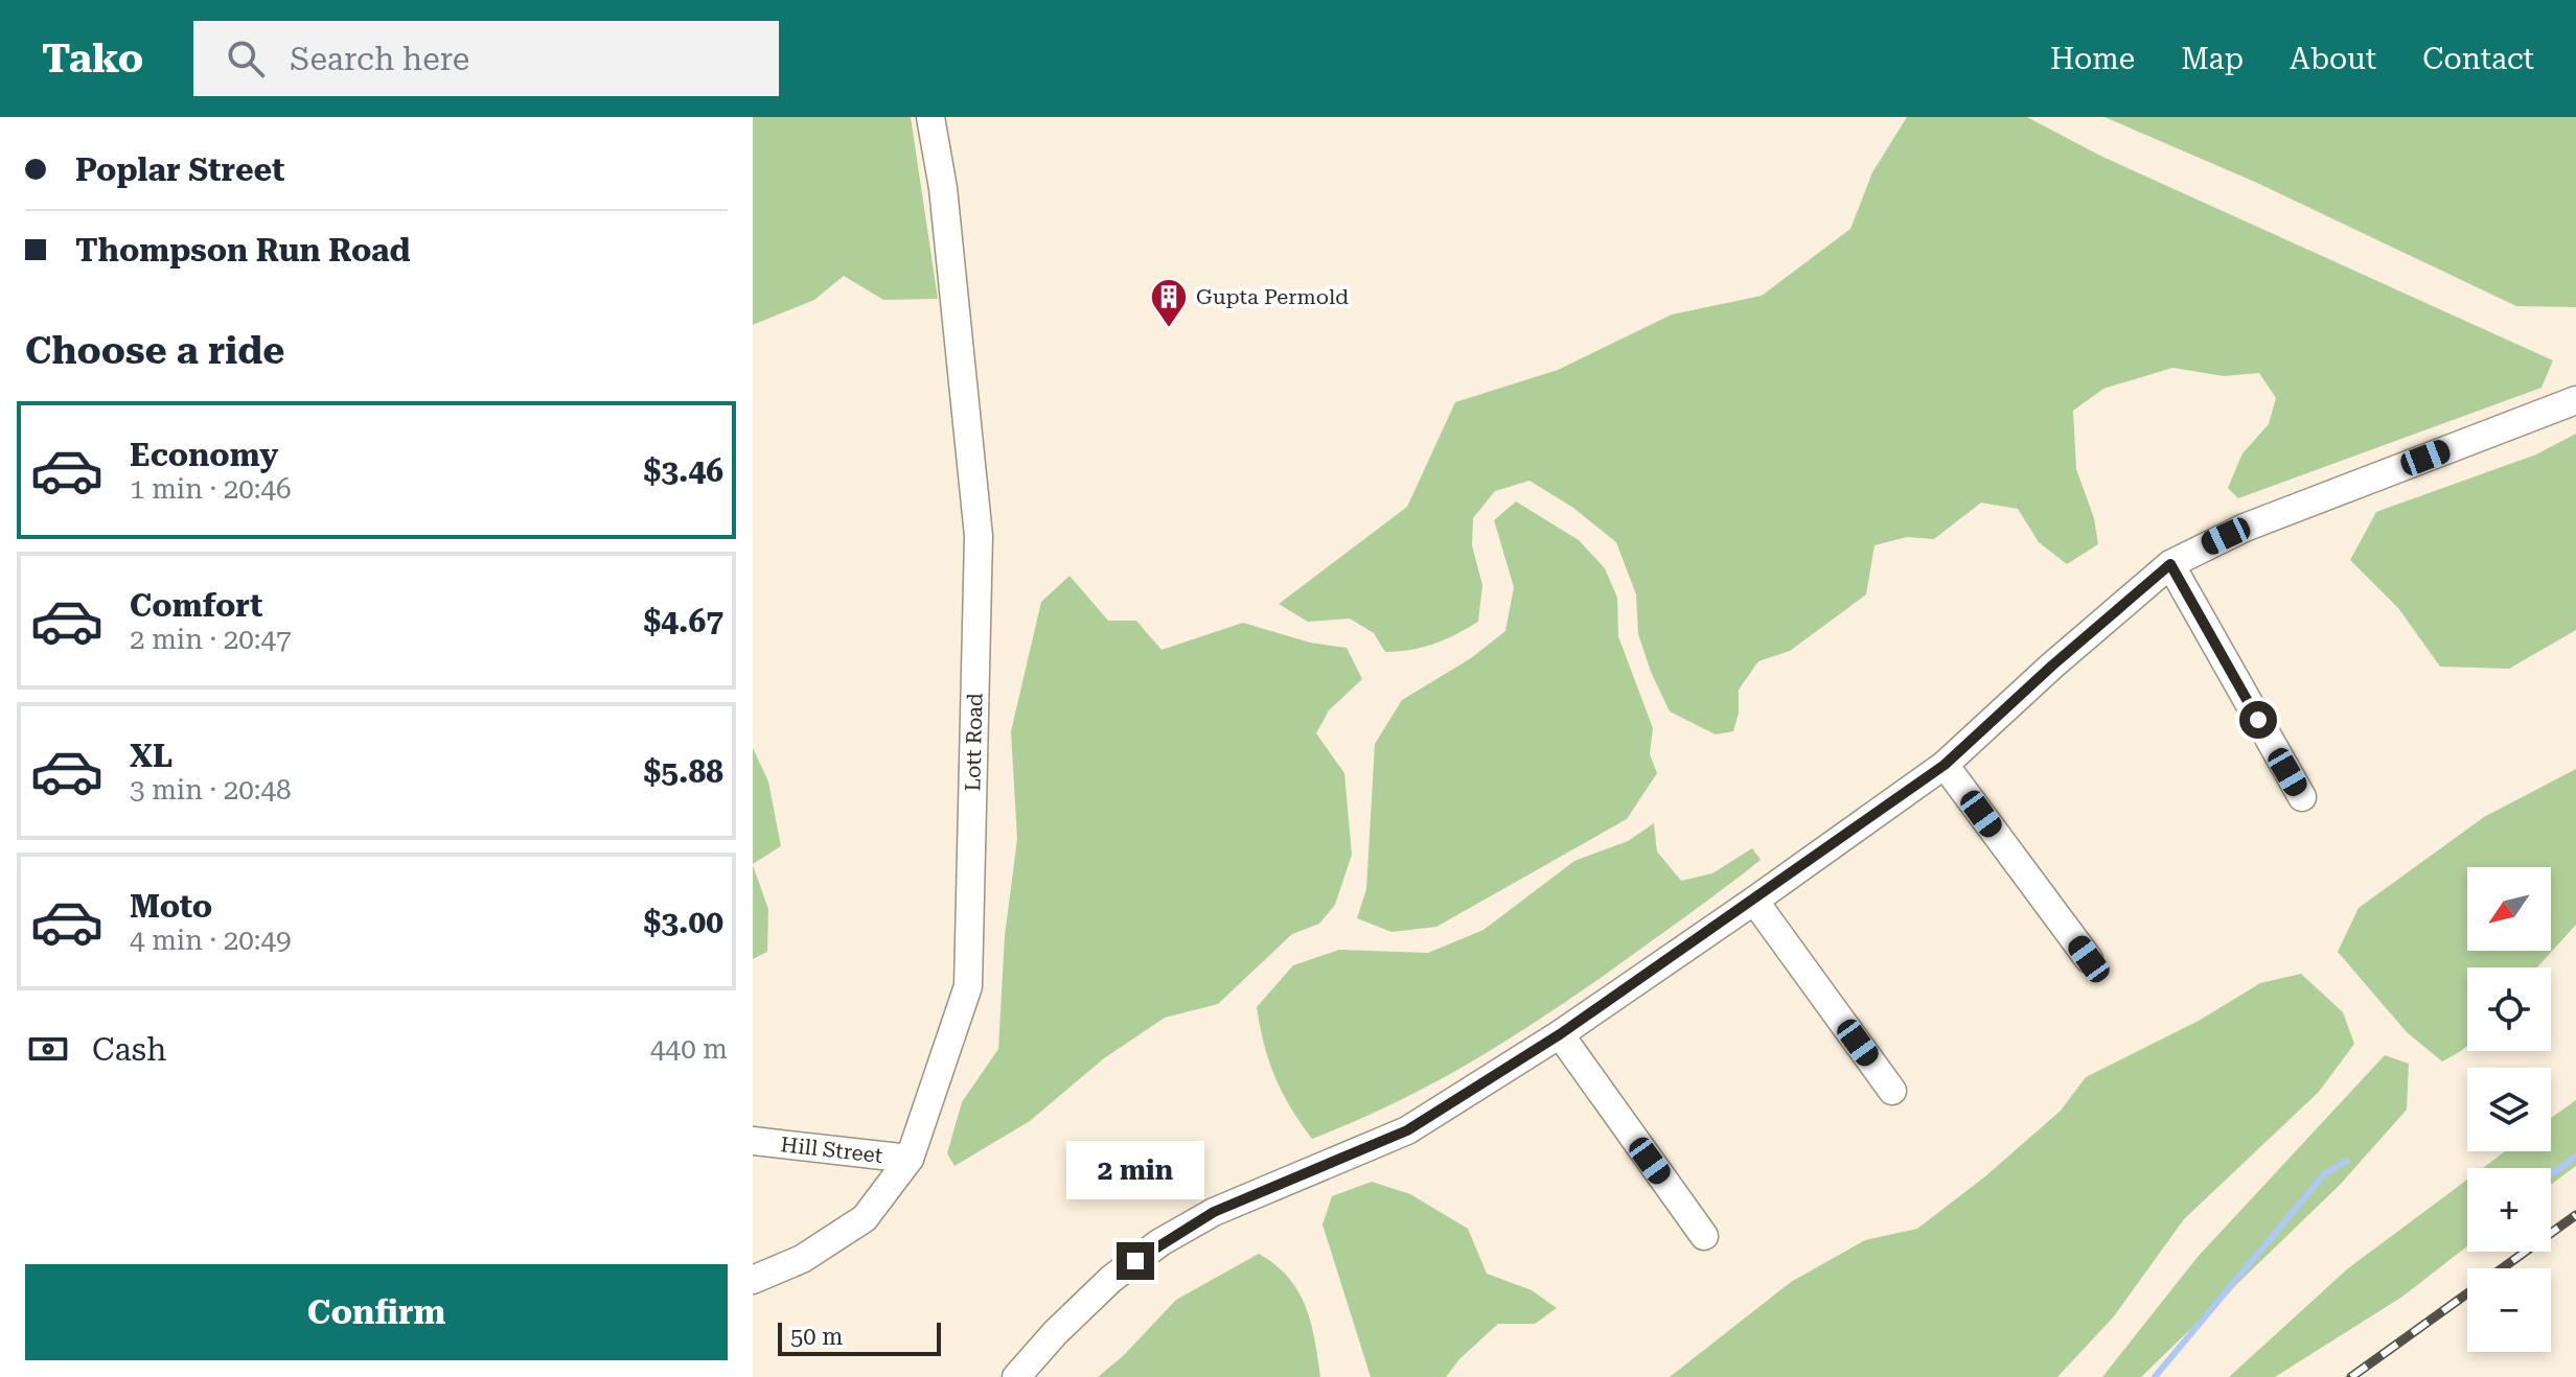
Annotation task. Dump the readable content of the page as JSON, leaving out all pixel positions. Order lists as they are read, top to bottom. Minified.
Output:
{"streets":{"street":["Lott Road","Hill Street"]},"crossings":[["Lott Road","Hill Street"]],"places":{"building":["Gupta Permold"]},"scale_bar":"50 m","north":"bottom left","page":{"header":"Tako","search":"Search here","nav":["Home","Map","About","Contact"],"banner":["Poplar Street","Thompson Run Road"],"heading":"Choose a ride","list":[{"name":"Economy","note":"1 min · 20:46","value":"$3.46"},{"name":"Comfort","note":"2 min · 20:47","value":"$4.67"},{"name":"XL","note":"3 min · 20:48","value":"$5.88"},{"name":"Moto","note":"4 min · 20:49","value":"$3.00"}],"map_buttons":["+","−"],"pay":["Cash","440 m"],"bubble":"2 min","buttons":"Confirm","scale":"50 m"}}
